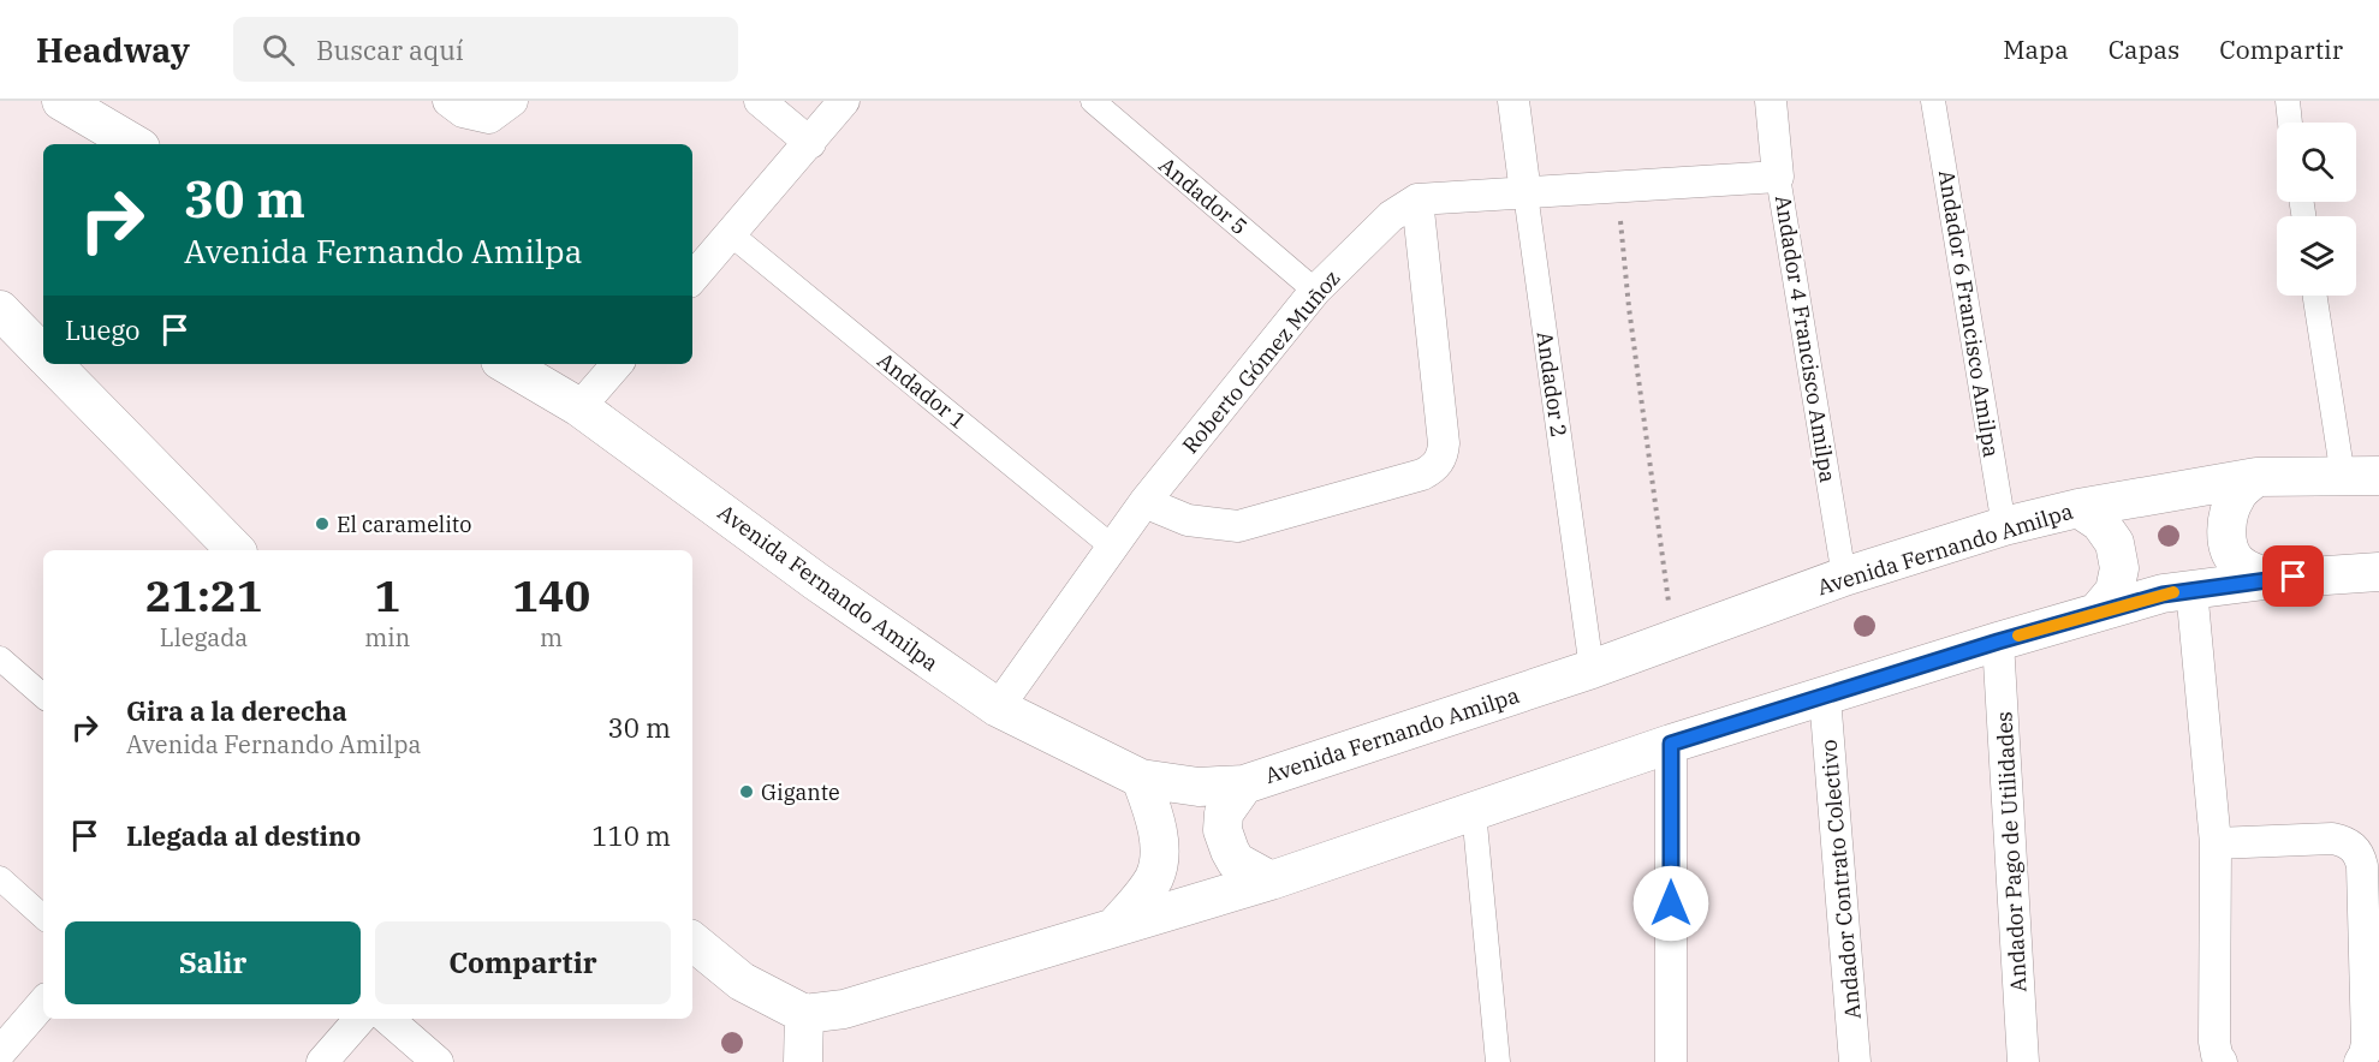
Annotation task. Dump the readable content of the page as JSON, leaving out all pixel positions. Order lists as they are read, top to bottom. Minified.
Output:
{"streets":{"street":["Andador 5","Andador 6 Francisco Amilpa","Andador 4 Francisco Amilpa","Roberto Gómez Muñoz","Andador 2","Andador 1","Avenida Fernando Amilpa","Andador Pago de Utilidades","Andador Contrato Colectivo"]},"crossings":[["Andador 5","Roberto Gómez Muñoz"],["Andador 6 Francisco Amilpa","Avenida Fernando Amilpa"],["Andador 4 Francisco Amilpa","Avenida Fernando Amilpa"],["Roberto Gómez Muñoz","Andador 1"],["Roberto Gómez Muñoz","Avenida Fernando Amilpa"],["Andador 2","Avenida Fernando Amilpa"]],"places":["El caramelito","Gigante"],"page":{"header":"Headway","search":"Buscar aquí","nav":["Mapa","Capas","Compartir"],"turn":["30 m","Avenida Fernando Amilpa"],"then":"Luego","eta":["21:21","Llegada","1","min","140","m"],"list":[{"name":"Gira a la derecha","note":"Avenida Fernando Amilpa","value":"30 m"},{"name":"Llegada al destino","value":"110 m"}],"buttons":["Salir","Compartir"]}}
